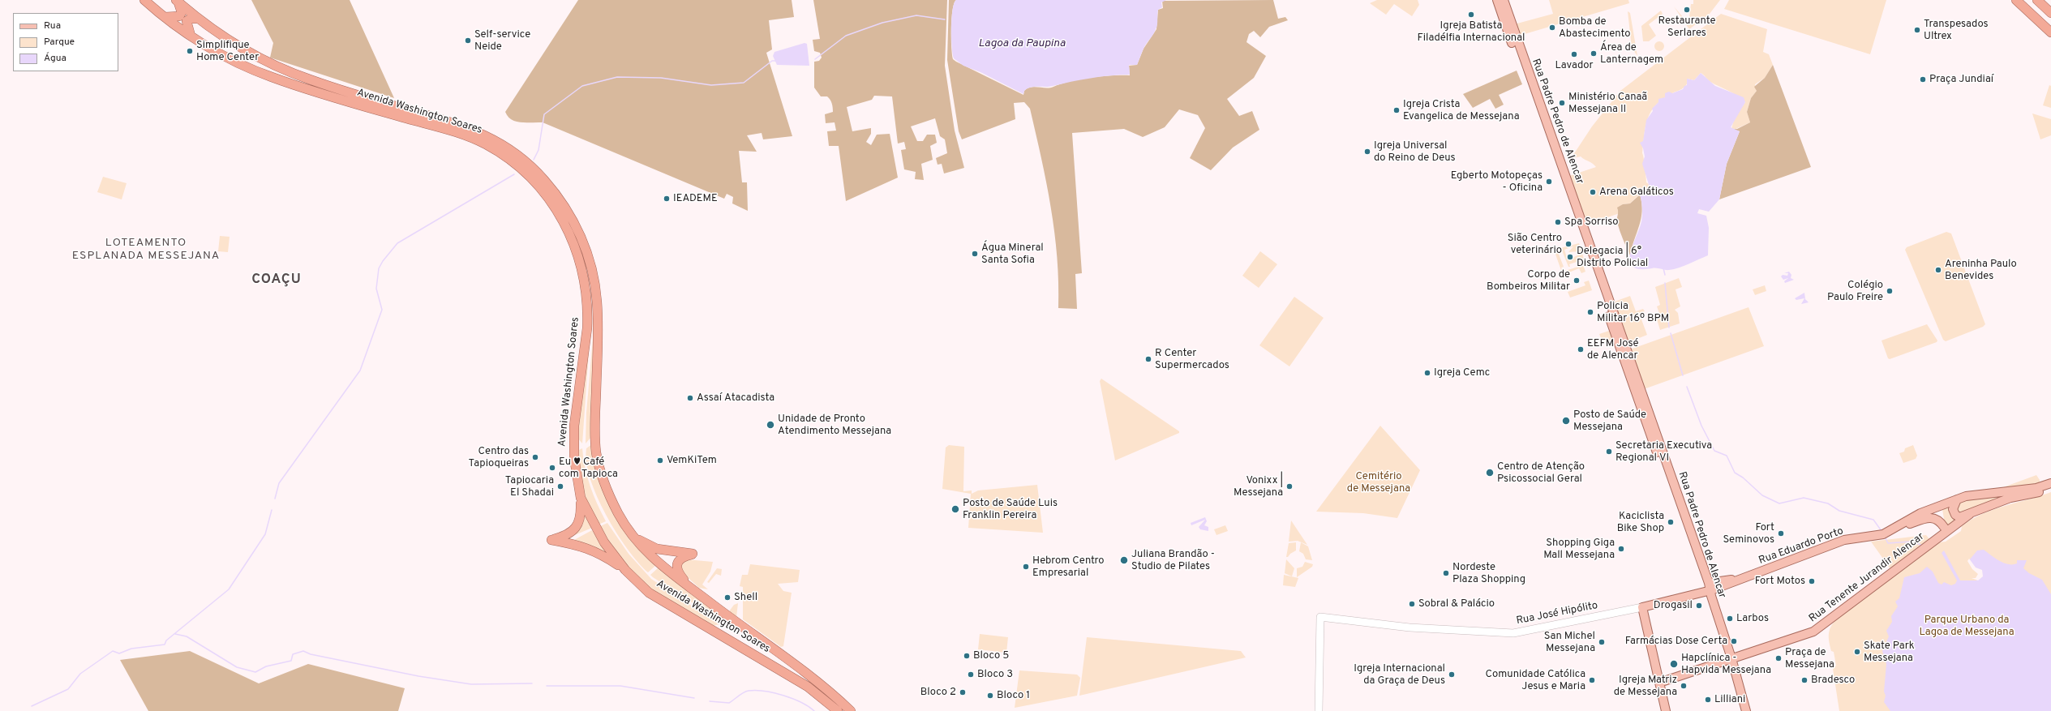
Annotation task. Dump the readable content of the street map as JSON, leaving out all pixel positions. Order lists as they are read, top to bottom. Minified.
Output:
{"streets":{"highway":["Avenida Washington Soares"],"main road":["Rua Padre Pedro de Alencar","Rua Eduardo Porto","Rua Tenente Jurandir Alencar","Rua José Hipólito"]},"crossings":[["Rua Padre Pedro de Alencar","Rua Eduardo Porto"],["Rua Padre Pedro de Alencar","Rua Tenente Jurandir Alencar"],["Rua Padre Pedro de Alencar","Rua José Hipólito"],["Rua Eduardo Porto","Rua José Hipólito"]],"districts":["LOTEAMENTO ESPLANADA MESSEJANA","COAÇU"],"water":["Lagoa da Paupina"],"parks":["Cemitério de Messejana","Parque Urbano da Lagoa de Messejana"],"places":["Restaurante Serlares","Igreja Batista Filadélfia Internacional","Bomba de Abastecimento","Transpesados Ultrex","Self-service Neide","Simplifique Home Center","Área de Lanternagem","Lavador","Praça Jundiaí","Ministério Canaã Messejana II","Igreja Crista Evangelica de Messejana","Igreja Universal do Reino de Deus","Egberto Motopeças - Oficina","Arena Galáticos","IEADEME","Spa Sorriso","Sião Centro veterinário","Água Mineral Santa Sofia","Delegacia | 6° Distrito Policial","Areninha Paulo Benevides","Corpo de Bombeiros Militar","Colégio Paulo Freire","Policia Militar 16º BPM","EEFM José de Alencar","R Center Supermercados","Igreja Cemc","Assaí Atacadista","Posto de Saúde Messejana","Unidade de Pronto Atendimento Messejana","Secretaria Executiva Regional VI","Centro das Tapioqueiras","VemKiTem","Eu ♥ Café com Tapioca","Centro de Atenção Psicossocial Geral","Tapiocaria El Shadai","Vonixx | Messejana","Posto de Saúde Luis Franklin Pereira","Kaciclista Bike Shop","Fort Seminovos","Shopping Giga Mall Messejana","Juliana Brandão - Studio de Pilates","Hebrom Centro Empresarial","Nordeste Plaza Shopping","Fort Motos","Shell","Sobral & Palácio","Drogasil","Larbos","Farmácias Dose Certa","San Michel Messejana","Skate Park Messejana","Bloco 5","Praça de Messejana","Hapclínica - Hapvida Messejana","Bloco 3","Igreja Internacional da Graça de Deus","Comunidade Católica Jesus e Maria","Bradesco","Igreja Matriz de Messejana","Bloco 2","Bloco 1","Lilliani"],"legend":["Rua","Parque","Água"]}
